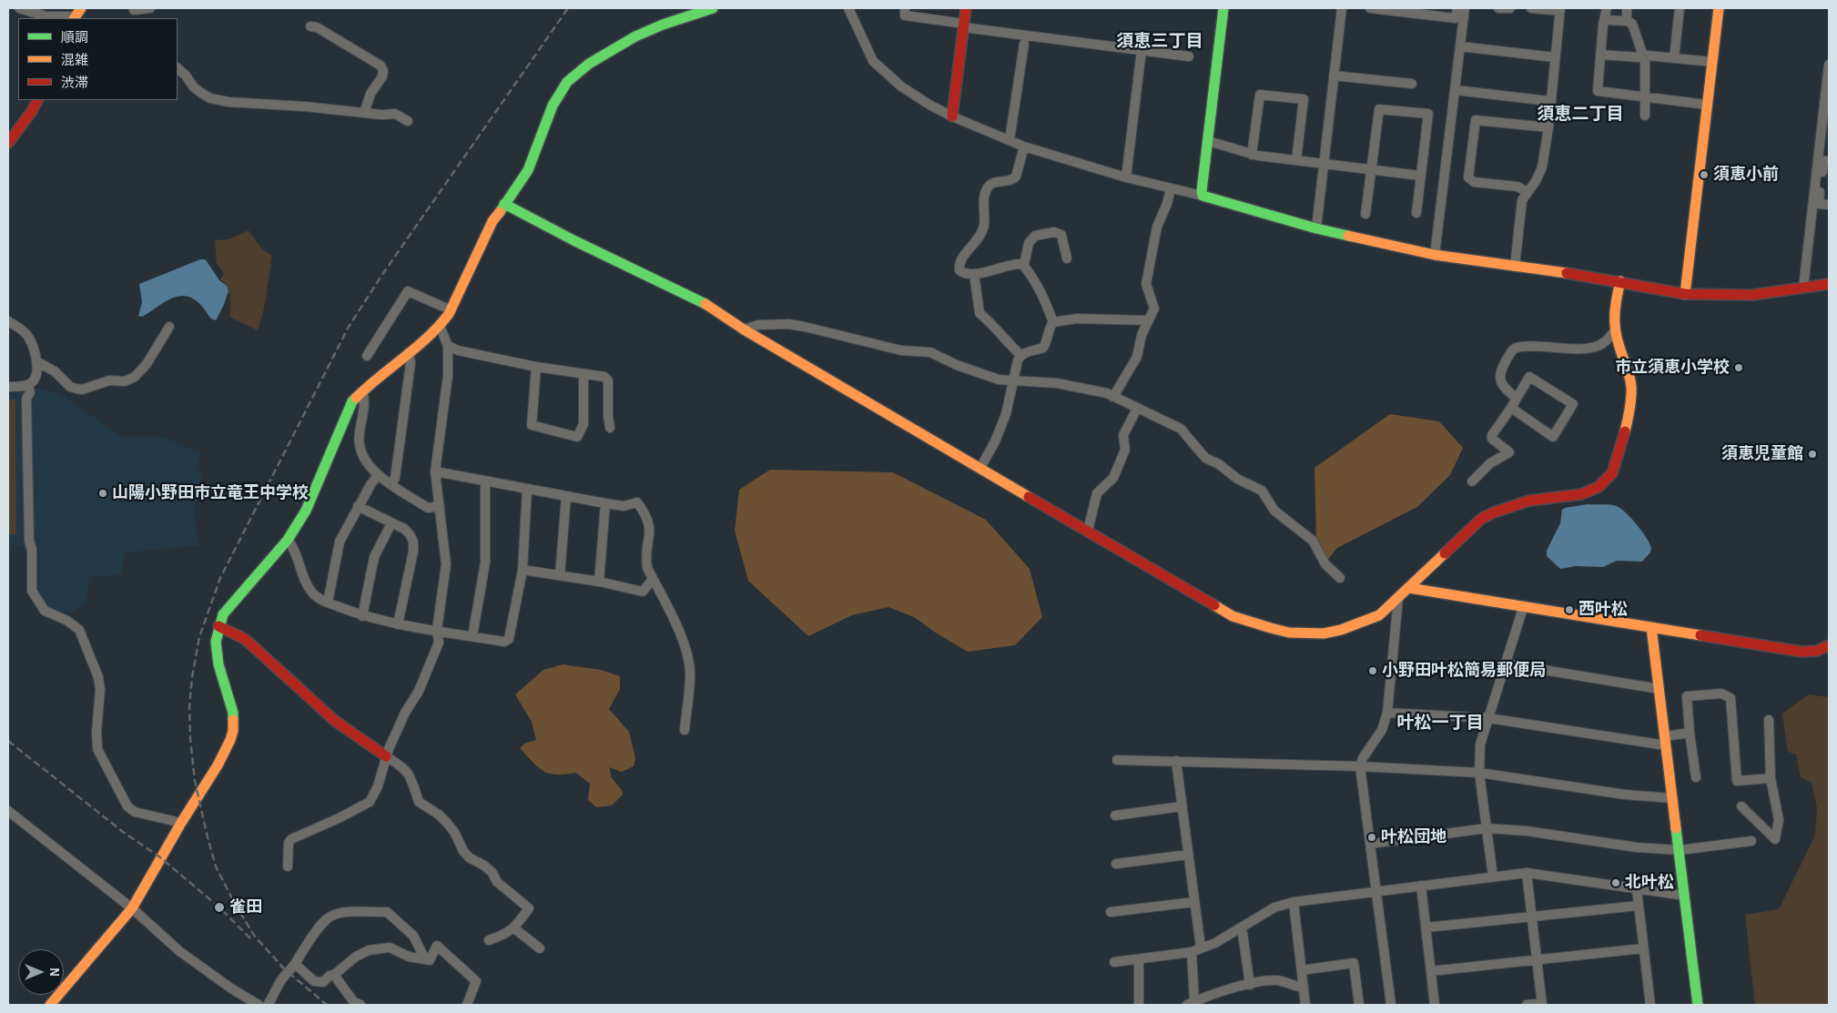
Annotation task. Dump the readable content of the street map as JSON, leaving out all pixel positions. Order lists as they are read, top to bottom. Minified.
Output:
{"districts":["須恵三丁目","須恵二丁目","叶松一丁目"],"places":["須恵小前","市立須恵小学校","須恵児童館","山陽小野田市立竜王中学校","西叶松","小野田叶松簡易郵便局","叶松団地","北叶松","雀田"],"legend":["順調","混雑","渋滞"],"north":"right"}
